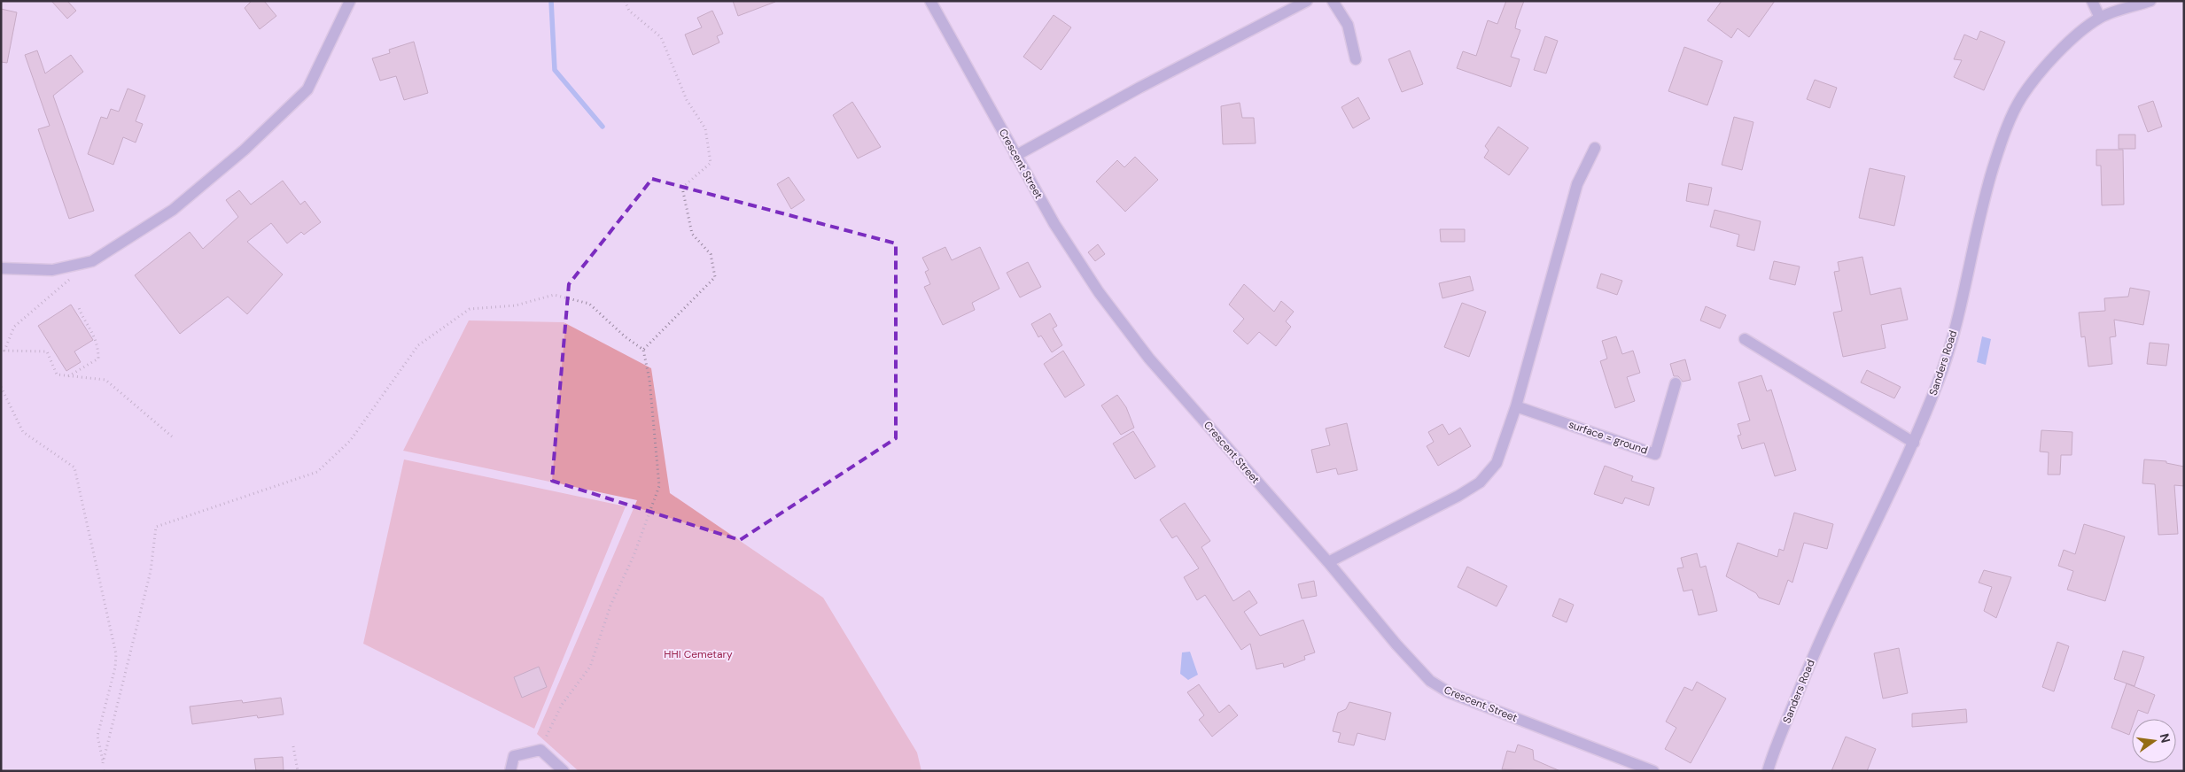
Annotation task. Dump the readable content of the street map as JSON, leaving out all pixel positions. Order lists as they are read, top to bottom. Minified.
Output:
{"streets":{"street":["Crescent Street","Sanders Road","surface = ground"]},"parks":["HHI Cemetary"],"north":"right"}
